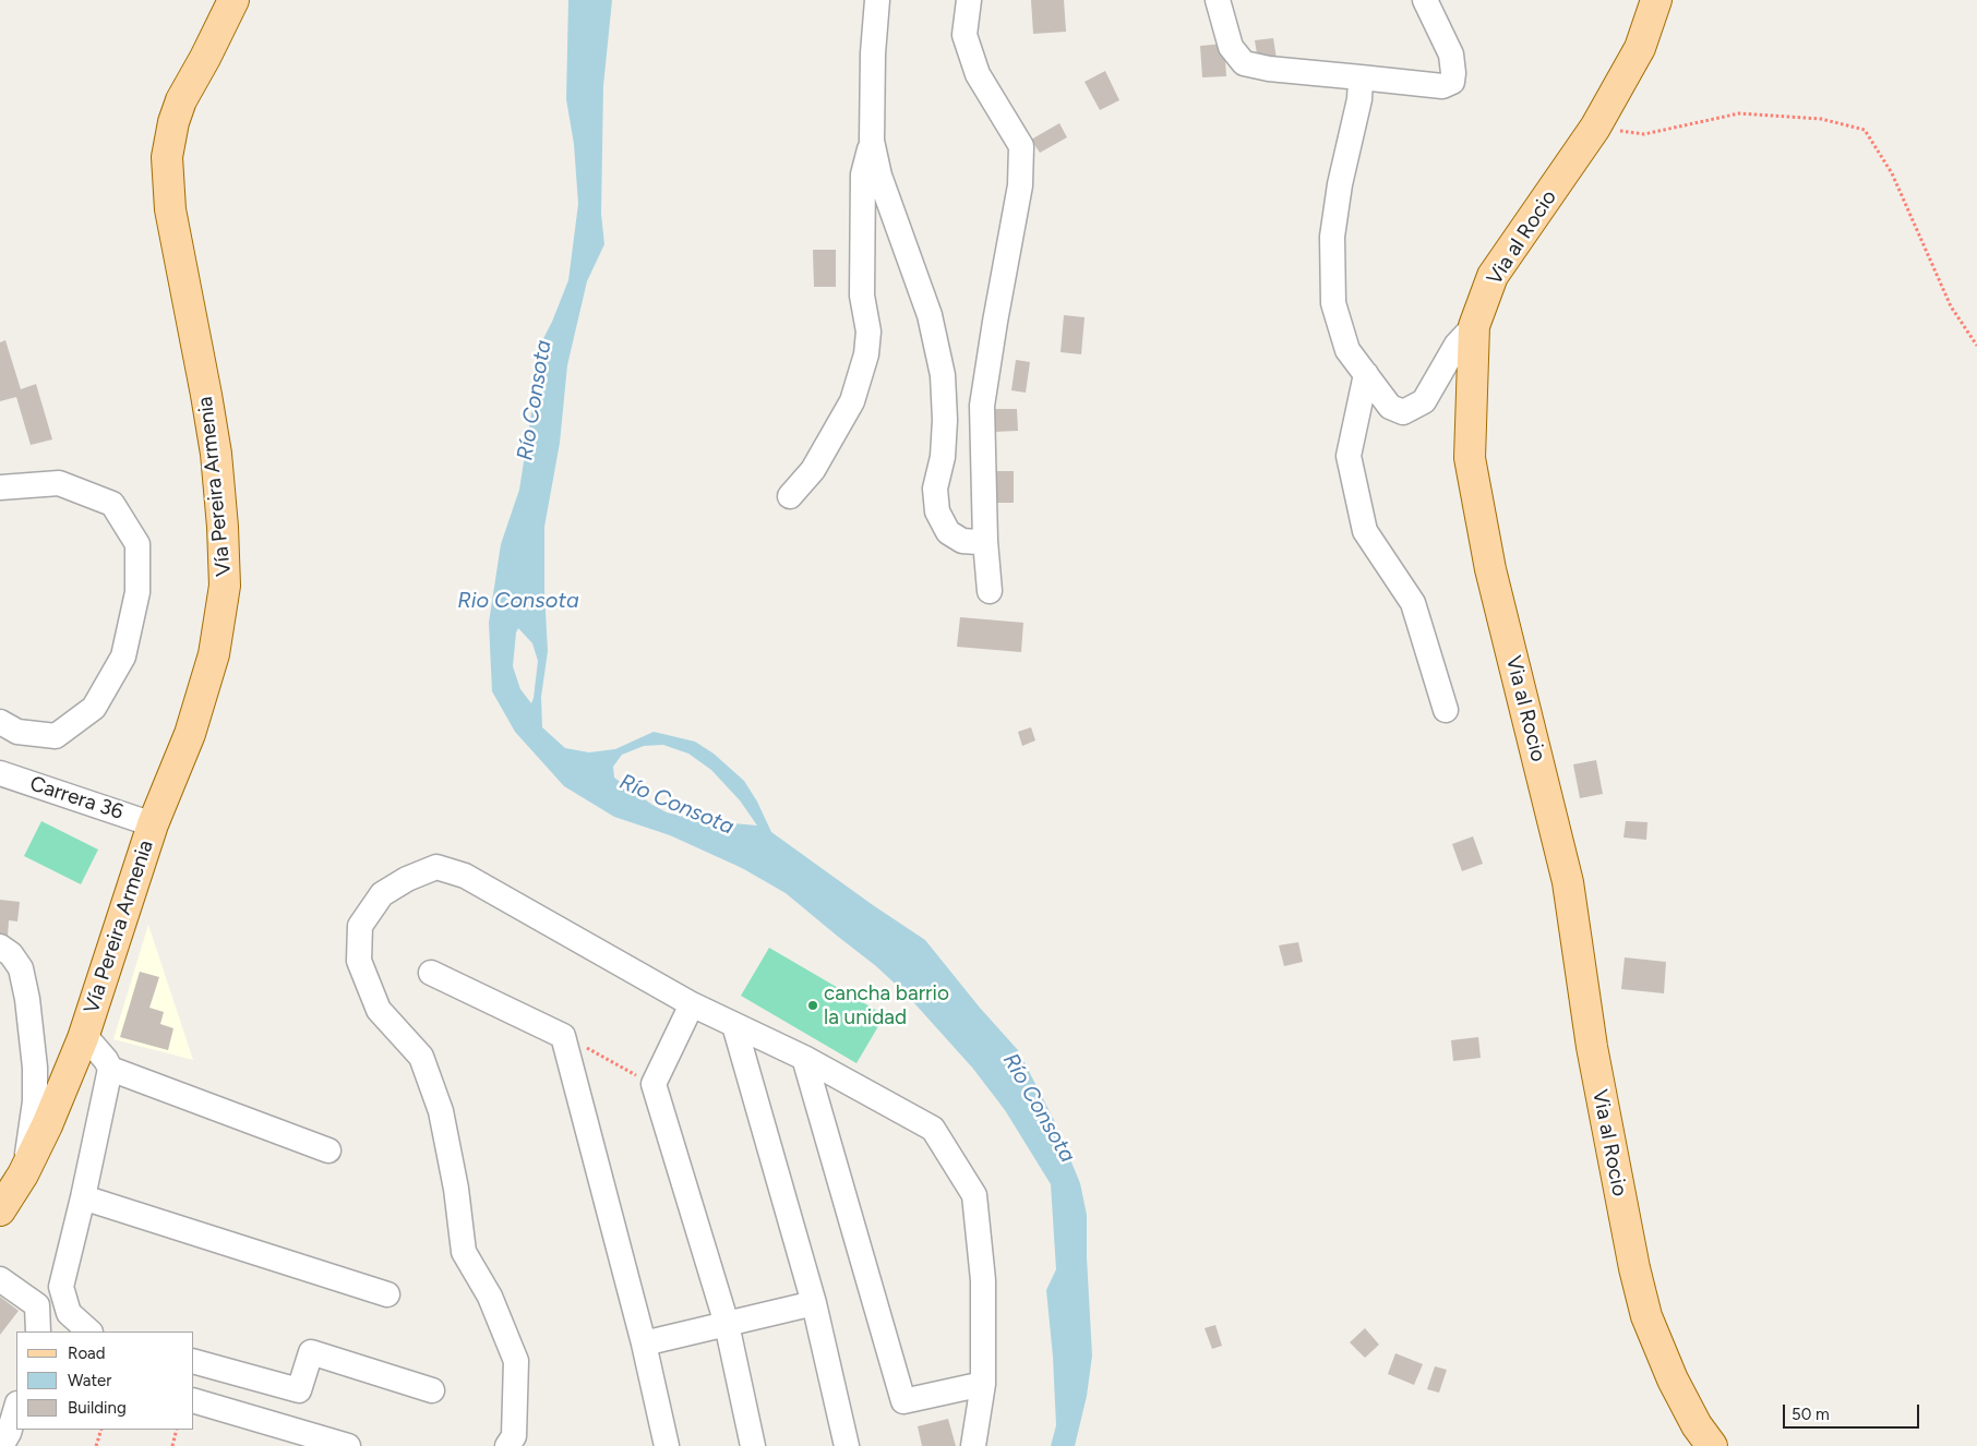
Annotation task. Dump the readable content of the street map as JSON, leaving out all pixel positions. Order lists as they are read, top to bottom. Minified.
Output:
{"streets":{"main road":["Via al Rocio","Vía Pereira Armenia"],"street":["Carrera 36"]},"crossings":[["Vía Pereira Armenia","Carrera 36"]],"water":["Río Consota","Rio Consota"],"places":["cancha barrio la unidad"],"legend":["Road","Water","Building"],"scale_bar":"50 m"}
